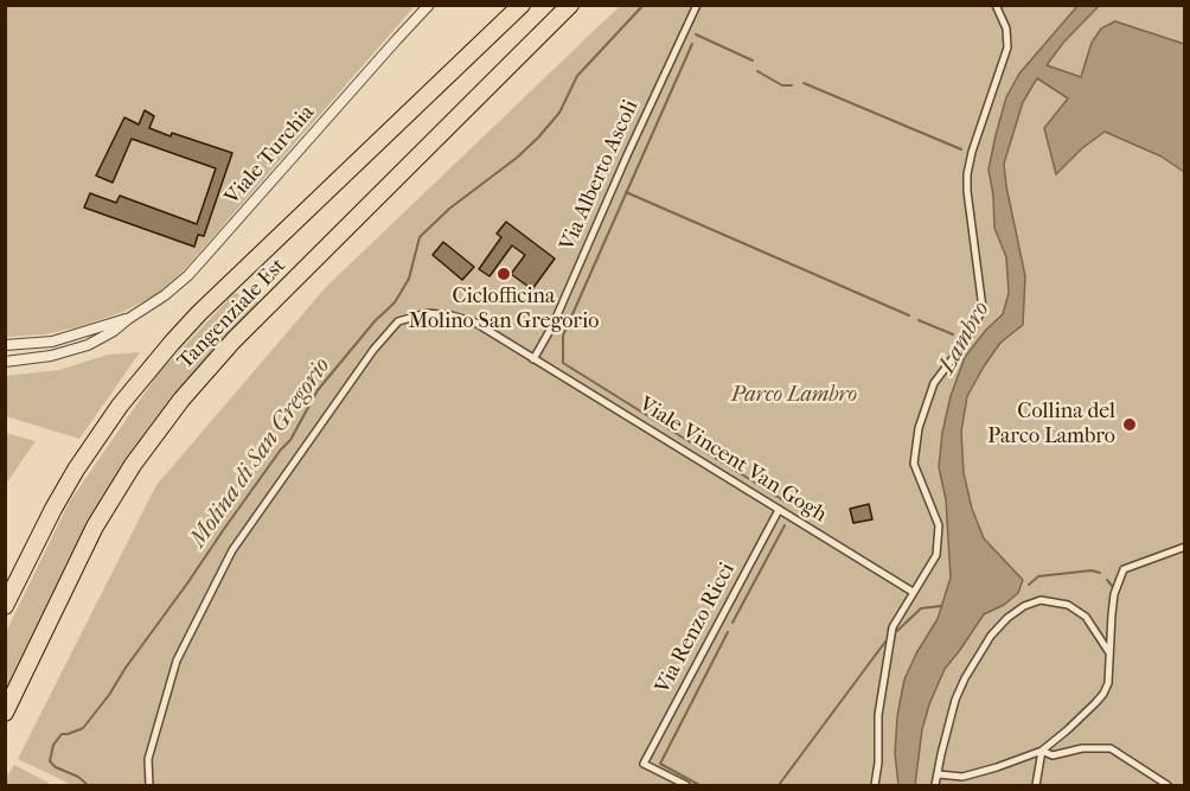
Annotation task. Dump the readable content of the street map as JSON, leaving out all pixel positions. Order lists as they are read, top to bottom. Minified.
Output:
{"streets":{"highway":["Tangenziale Est"],"street":["Viale Turchia","Via Alberto Ascoli","Viale Vincent Van Gogh","Via Renzo Ricci"]},"crossings":[["Via Alberto Ascoli","Viale Vincent Van Gogh"],["Viale Vincent Van Gogh","Via Renzo Ricci"]],"water":["Lambro","Molina di San Gregorio"],"parks":["Parco Lambro"],"places":["Ciclofficina Molino San Gregorio","Collina del Parco Lambro"]}
